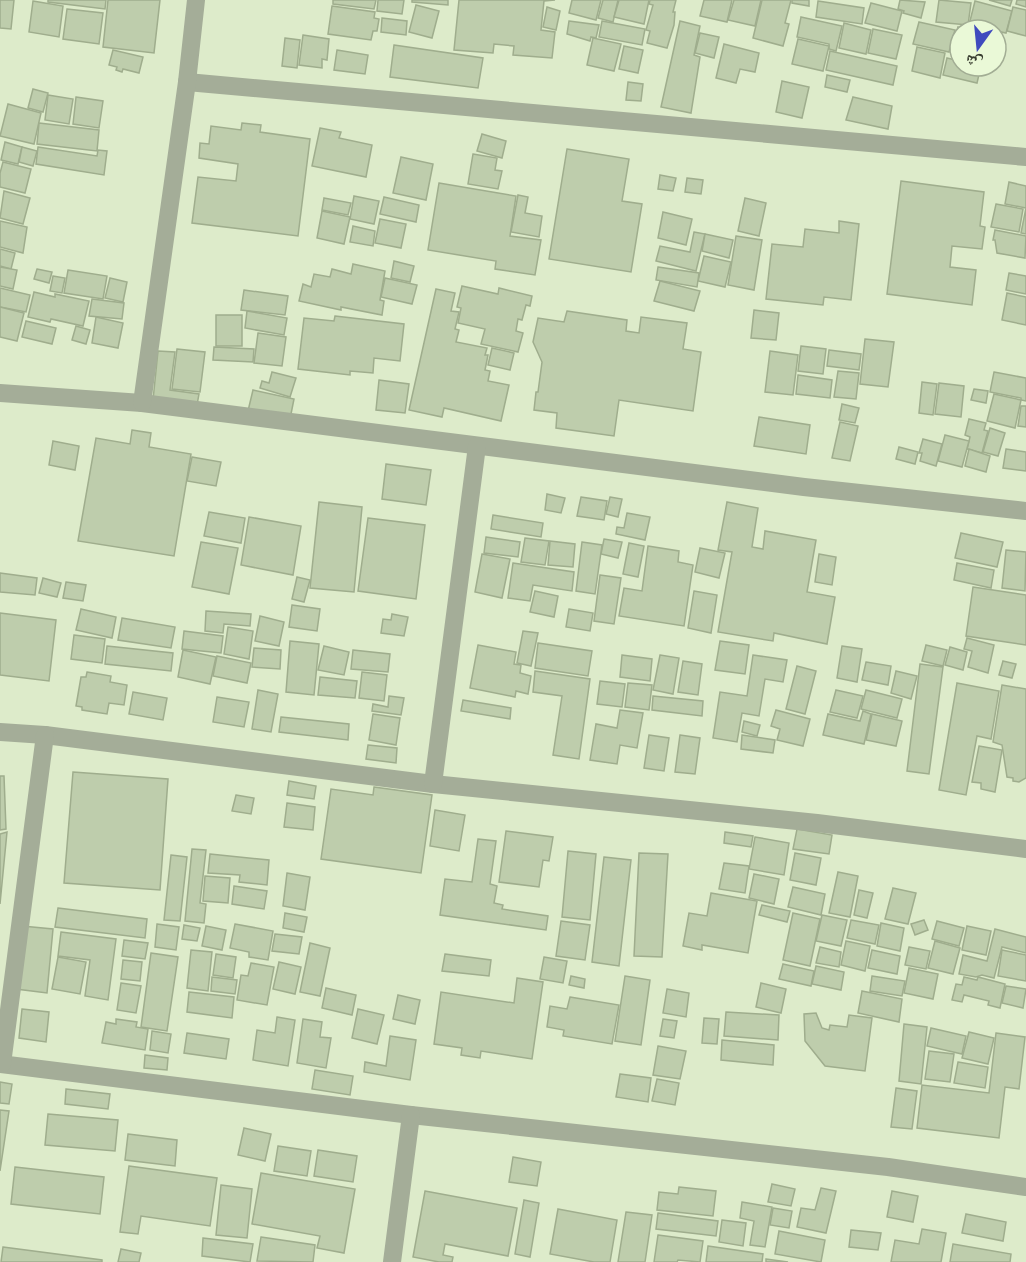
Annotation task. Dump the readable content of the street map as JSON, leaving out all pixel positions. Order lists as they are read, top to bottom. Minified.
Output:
{"north":"bottom"}
